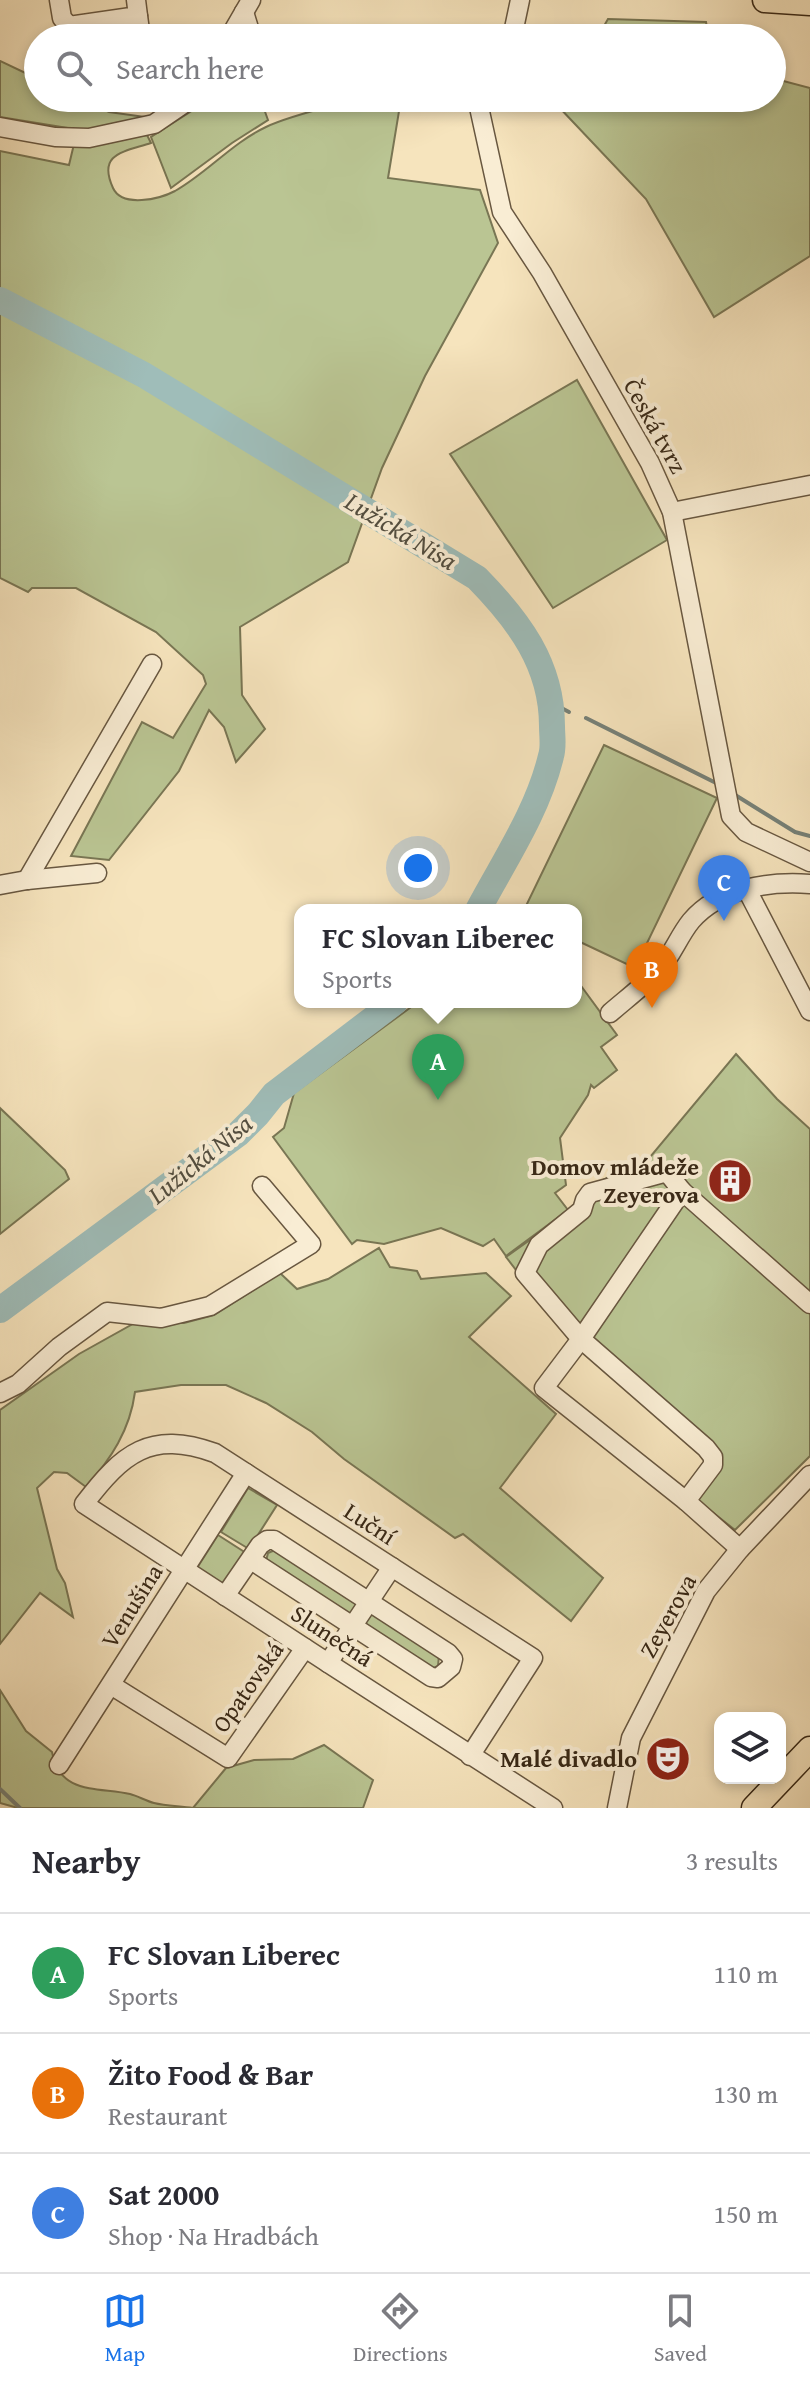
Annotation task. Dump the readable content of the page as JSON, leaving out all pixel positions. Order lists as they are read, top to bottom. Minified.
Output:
{"streets":{"street":["Česká tvrz","Luční","Venušina","Zeyerova","Slunečná","Opatovská"]},"crossings":[["Luční","Venušina"],["Luční","Slunečná"],["Venušina","Slunečná"],["Venušina","Opatovská"],["Slunečná","Opatovská"]],"water":["Lužická Nisa"],"places":{"building":["Domov mládeže Zeyerova"],"theatre":["Malé divadlo"]},"page":{"search":"Search here","pins":["C","B","A"],"popup":["FC Slovan Liberec","Sports"],"heading":["Nearby","3 results"],"list":[{"mark":"A","name":"FC Slovan Liberec","note":"Sports","value":"110 m"},{"mark":"B","name":"Žito Food & Bar","note":"Restaurant","value":"130 m"},{"mark":"C","name":"Sat 2000","note":"Shop · Na Hradbách","value":"150 m"}],"nav":["Map","Directions","Saved"]}}
